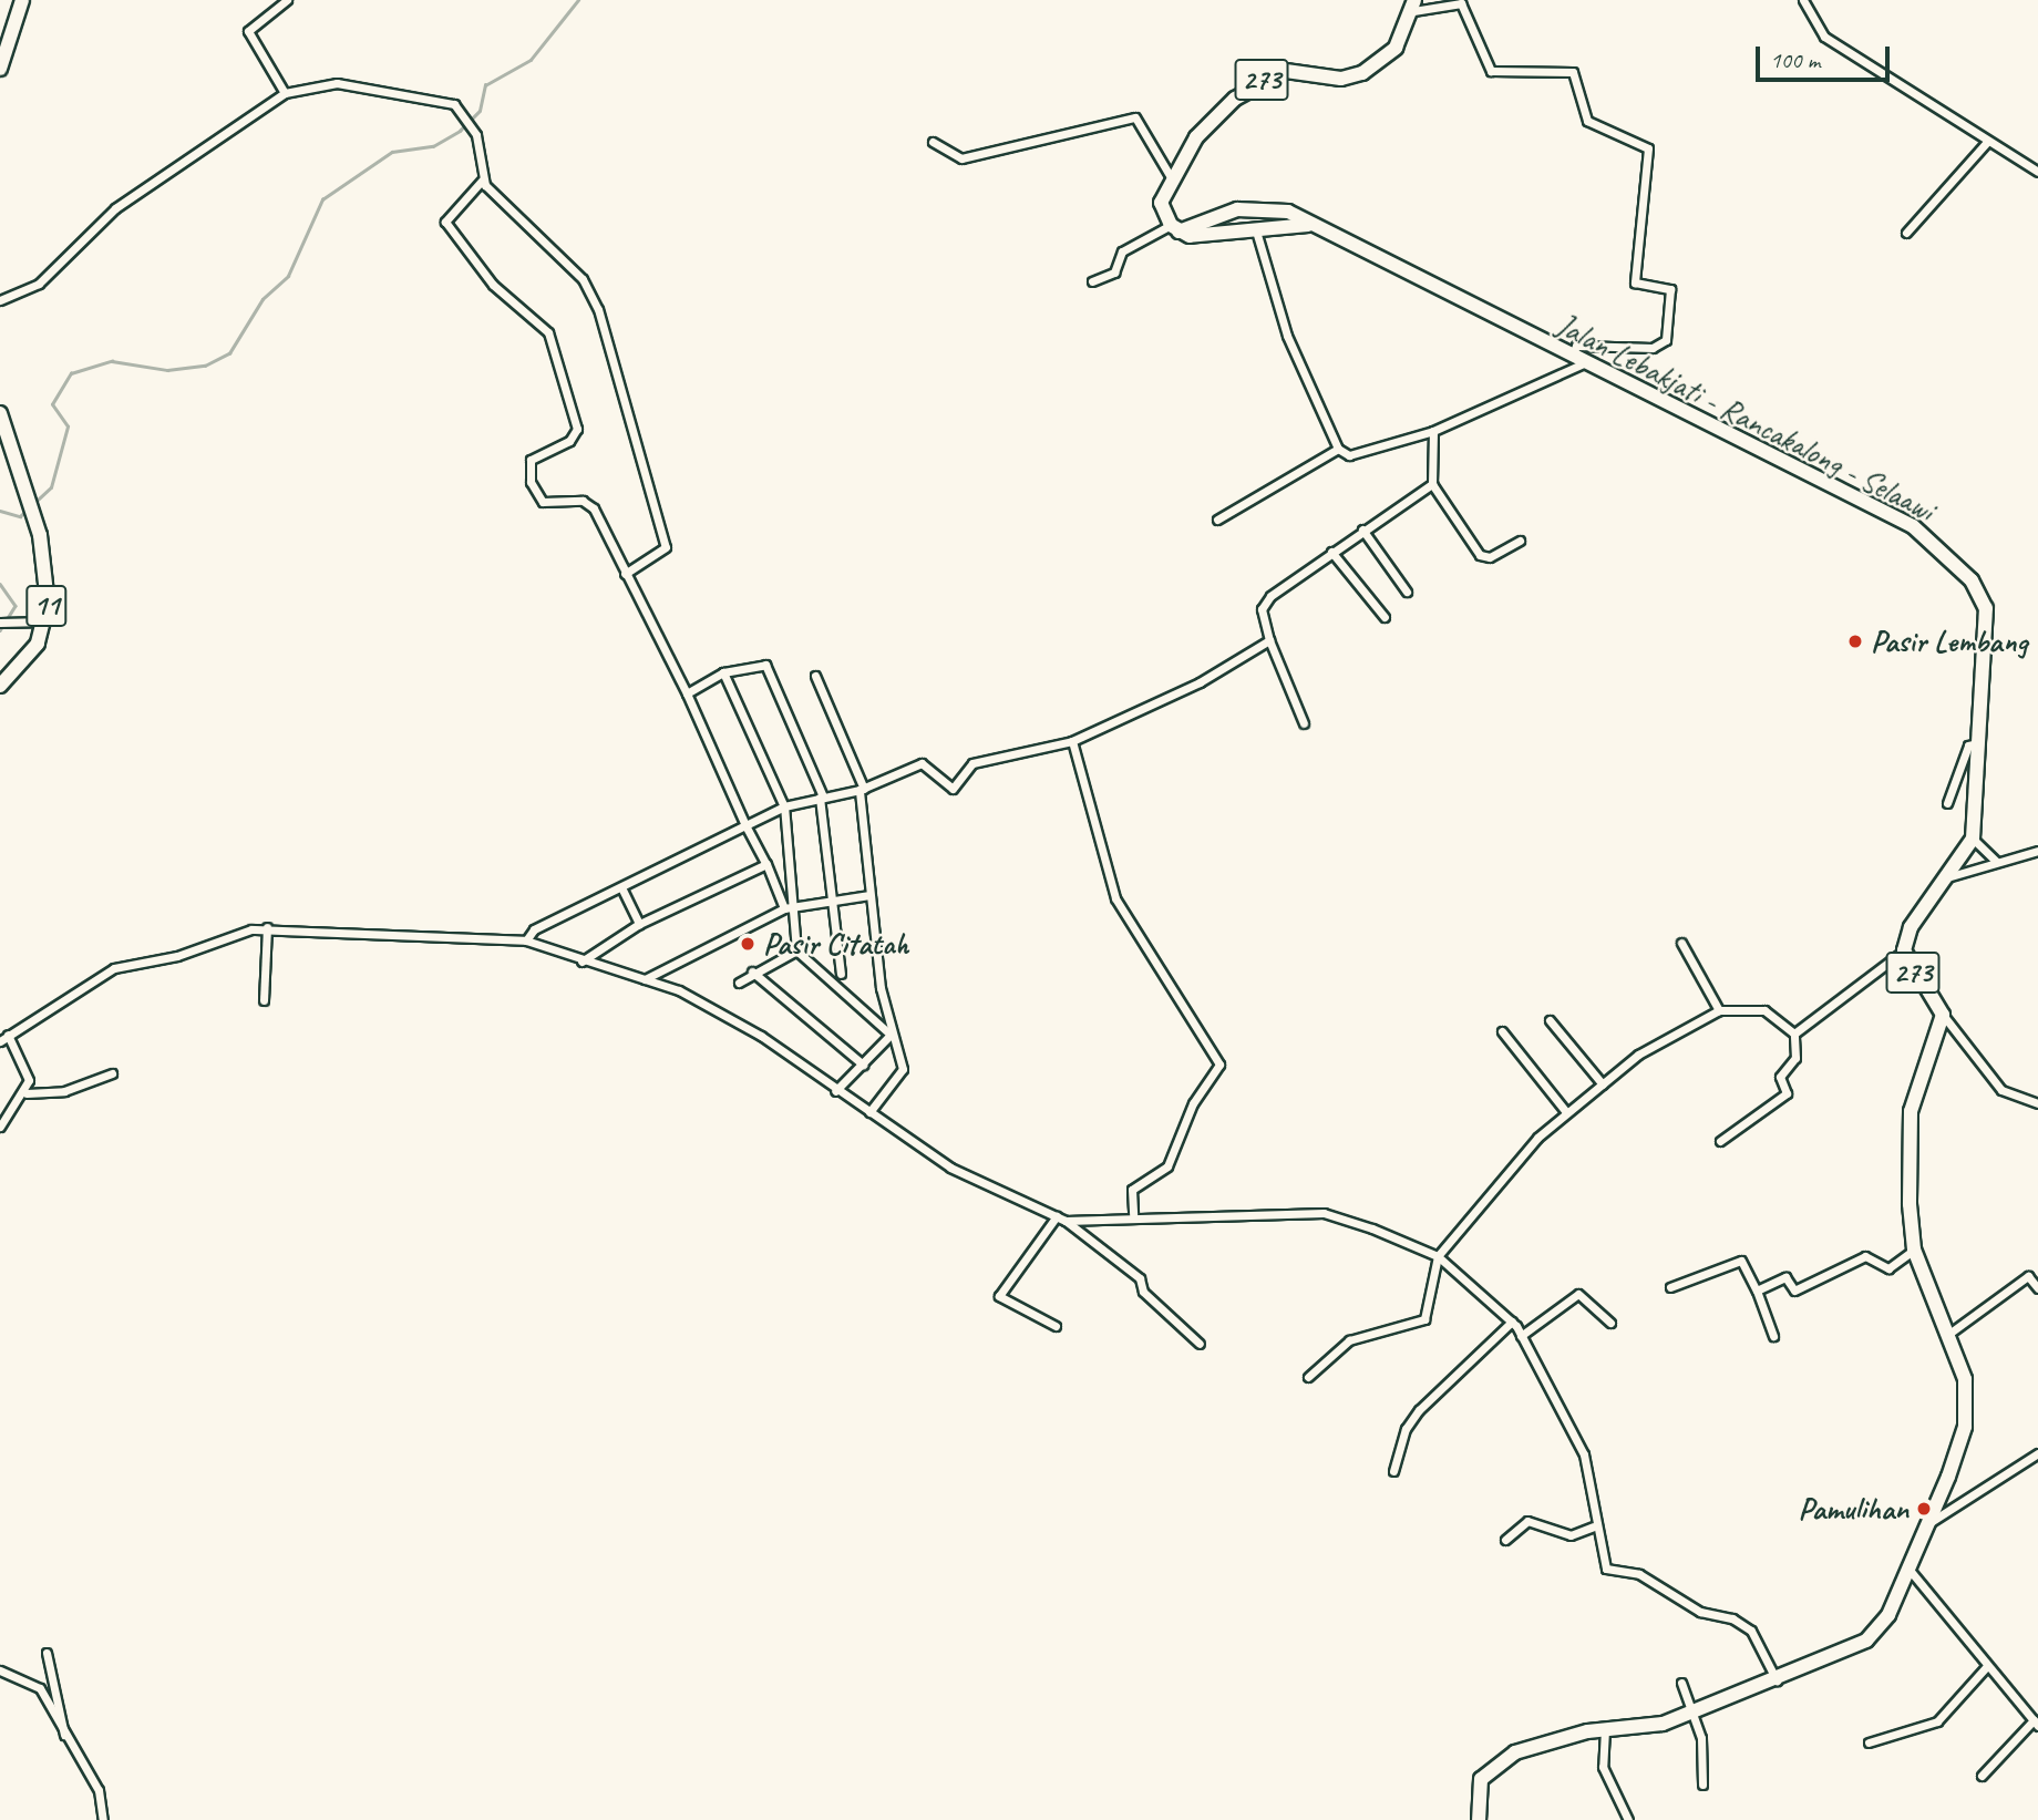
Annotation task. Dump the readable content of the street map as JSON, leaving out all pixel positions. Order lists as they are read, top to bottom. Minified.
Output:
{"streets":{"main road":["273","Jalan Lebakjati - Rancakalong - Selaawi","11"]},"crossings":[["273","Jalan Lebakjati - Rancakalong - Selaawi"]],"places":["Pasir Lembang","Pasir Citatah","Pamulihan"],"scale_bar":"100 m"}
